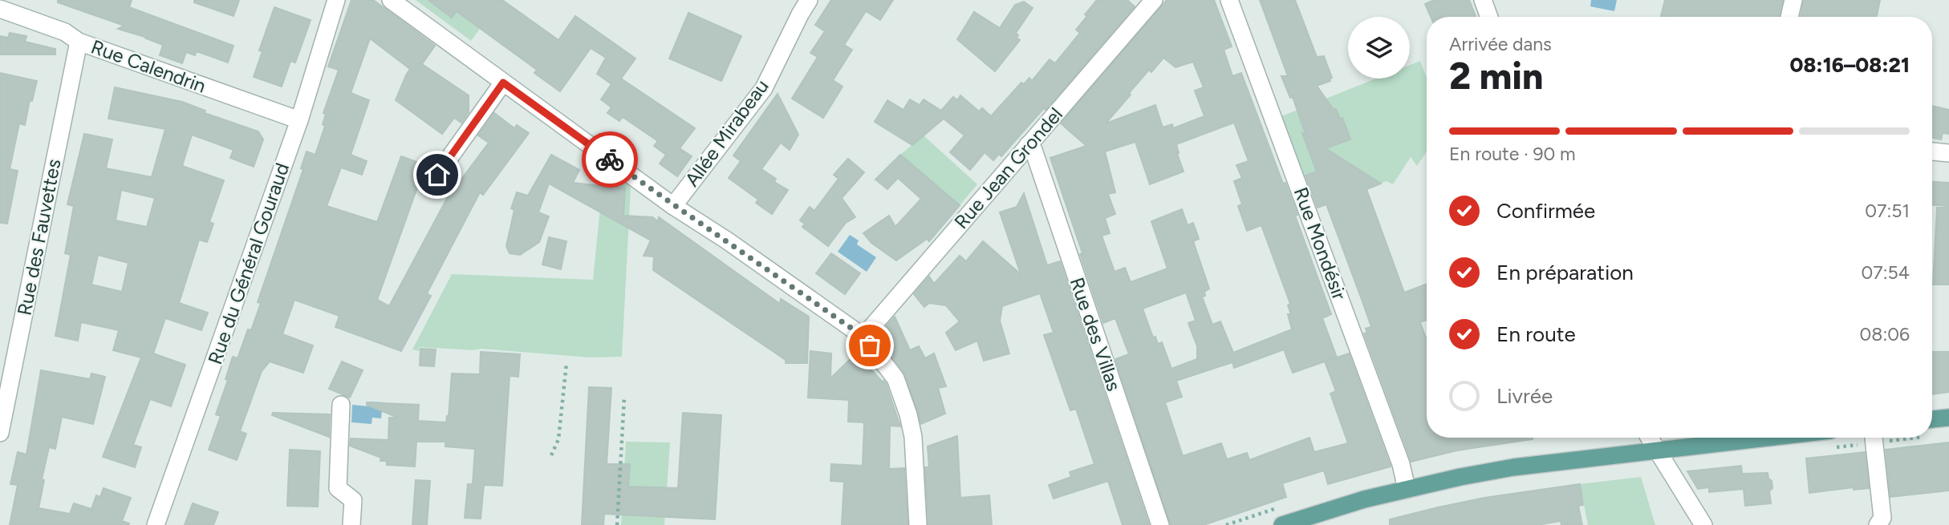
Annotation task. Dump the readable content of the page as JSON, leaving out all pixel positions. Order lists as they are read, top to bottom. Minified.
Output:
{"streets":{"street":["Rue Calendrin","Allée Mirabeau","Rue Jean Grondel","Rue des Fauvettes","Rue Mondésir","Rue du Général Gouraud","Rue des Villas"]},"crossings":[["Rue Calendrin","Rue des Fauvettes"],["Rue Calendrin","Rue du Général Gouraud"],["Rue Jean Grondel","Rue des Villas"]],"page":{"heading":["2 min","Arrivée dans","08:16–08:21"],"bar":"En route · 90 m","list":[["Confirmée","07:51"],["En préparation","07:54"],["En route","08:06"],"Livrée"]}}
